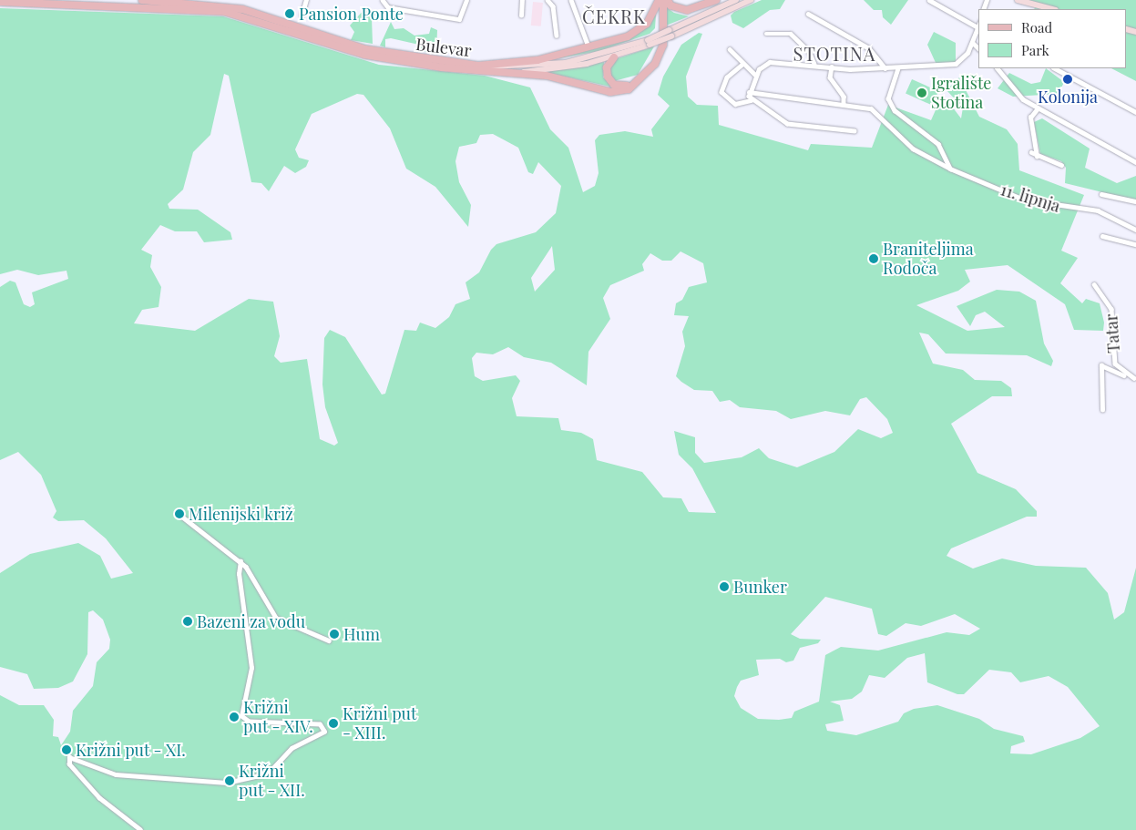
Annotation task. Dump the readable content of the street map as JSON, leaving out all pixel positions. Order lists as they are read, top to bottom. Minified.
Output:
{"streets":{"main road":["Bulevar"],"street":["11. lipnja","Tatar"]},"districts":["ČEKRK","STOTINA"],"places":["Pansion Ponte","Kolonija","Igralište Stotina","Braniteljima Rodoča","Milenijski križ","Bunker","Bazeni za vodu","Hum","Križni put - XIV.","Križni put - XIII.","Križni put - XI.","Križni put - XII."],"legend":["Road","Park"]}
